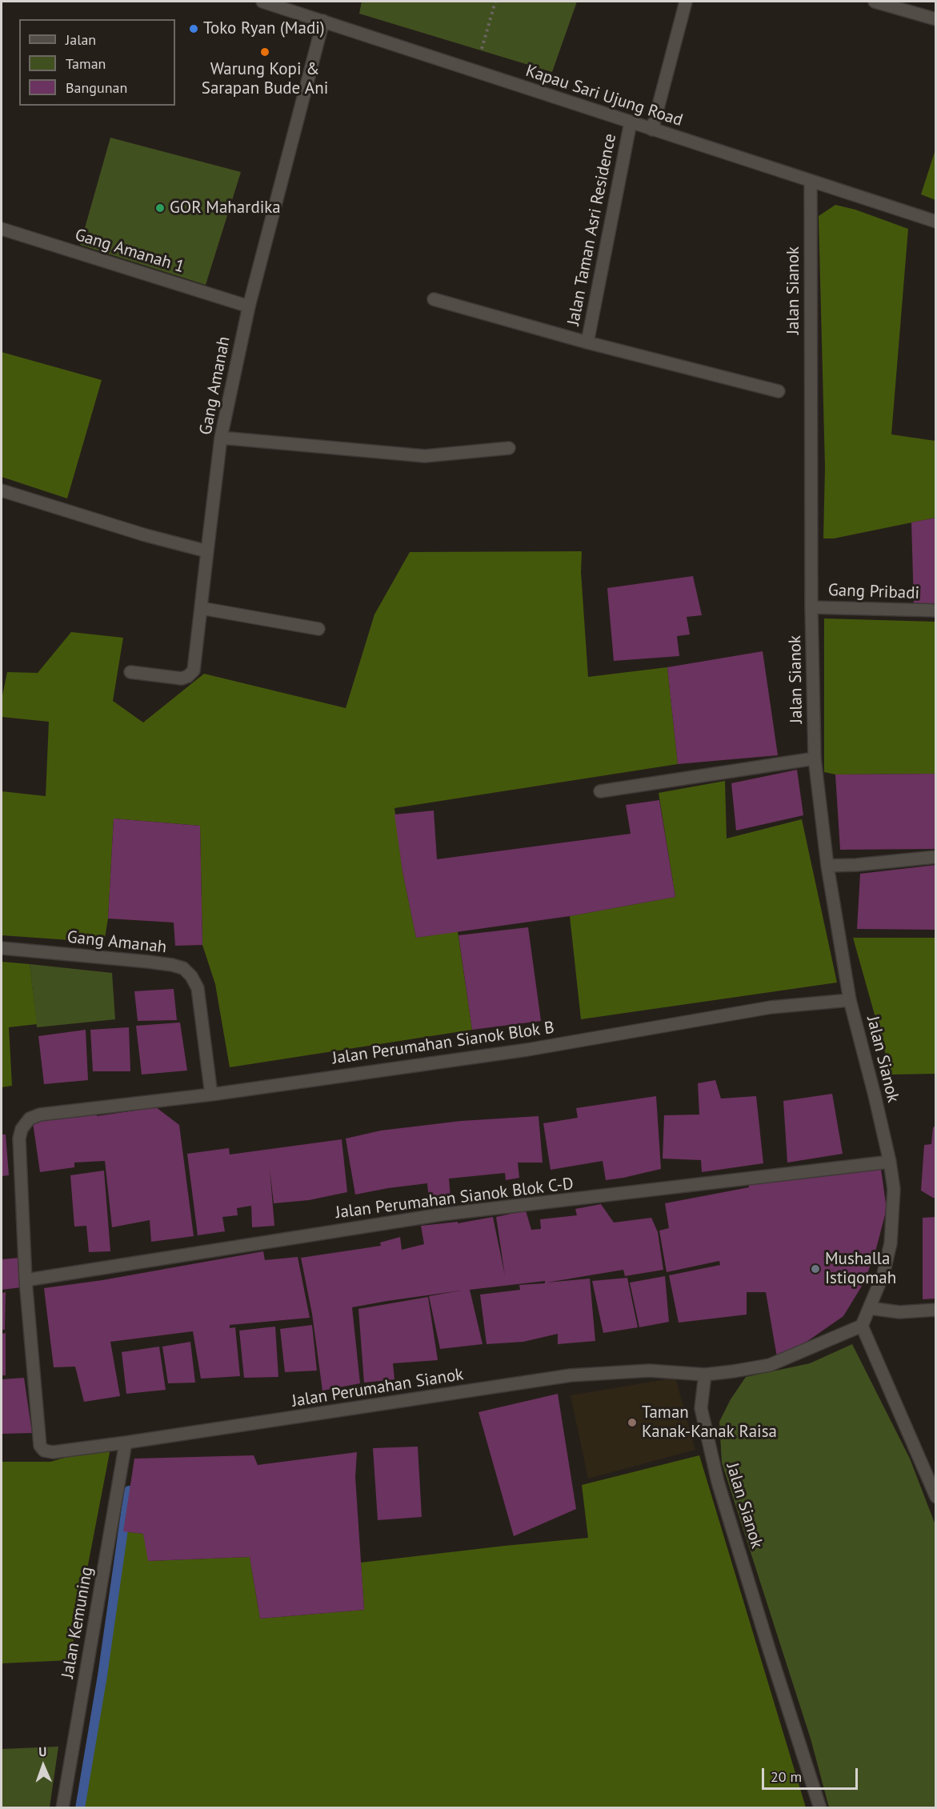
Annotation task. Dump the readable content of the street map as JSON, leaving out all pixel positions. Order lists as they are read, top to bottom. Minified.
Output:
{"streets":{"street":["Kapau Sari Ujung Road","Jalan Taman Asri Residence","Gang Amanah 1","Jalan Sianok","Gang Amanah","Gang Pribadi","Jalan Perumahan Sianok Blok B","Jalan Perumahan Sianok Blok C-D","Jalan Perumahan Sianok","Jalan Kemuning"]},"crossings":[["Kapau Sari Ujung Road","Jalan Taman Asri Residence"],["Kapau Sari Ujung Road","Jalan Sianok"],["Kapau Sari Ujung Road","Gang Amanah"],["Gang Amanah 1","Gang Amanah"],["Jalan Sianok","Gang Pribadi"],["Jalan Sianok","Jalan Perumahan Sianok Blok B"],["Jalan Sianok","Jalan Perumahan Sianok Blok C-D"],["Jalan Sianok","Jalan Perumahan Sianok"],["Gang Amanah","Jalan Perumahan Sianok Blok B"],["Jalan Perumahan Sianok Blok B","Jalan Perumahan Sianok Blok C-D"],["Jalan Perumahan Sianok Blok B","Jalan Perumahan Sianok"],["Jalan Perumahan Sianok Blok C-D","Jalan Perumahan Sianok"],["Jalan Perumahan Sianok","Jalan Kemuning"]],"places":["Toko Ryan (Madi)","Warung Kopi & Sarapan Bude Ani","GOR Mahardika","Mushalla Istiqomah","Taman Kanak-Kanak Raisa"],"legend":["Jalan","Taman","Bangunan"],"scale_bar":"20 m","north":"top"}
